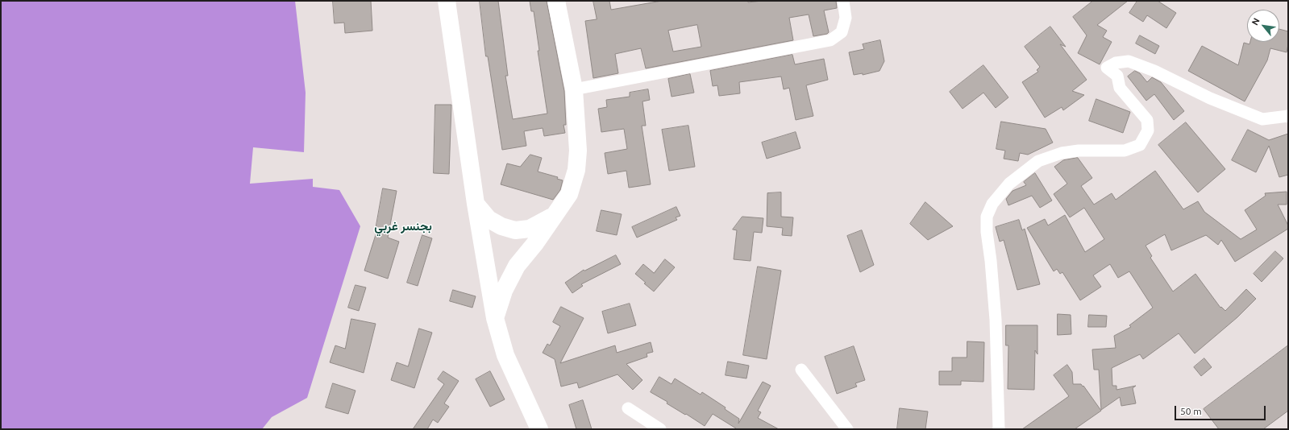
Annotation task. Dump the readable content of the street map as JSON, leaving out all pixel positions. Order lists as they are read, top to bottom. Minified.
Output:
{"districts":["بجنسر غربي"],"scale_bar":"50 m","north":"top left"}
